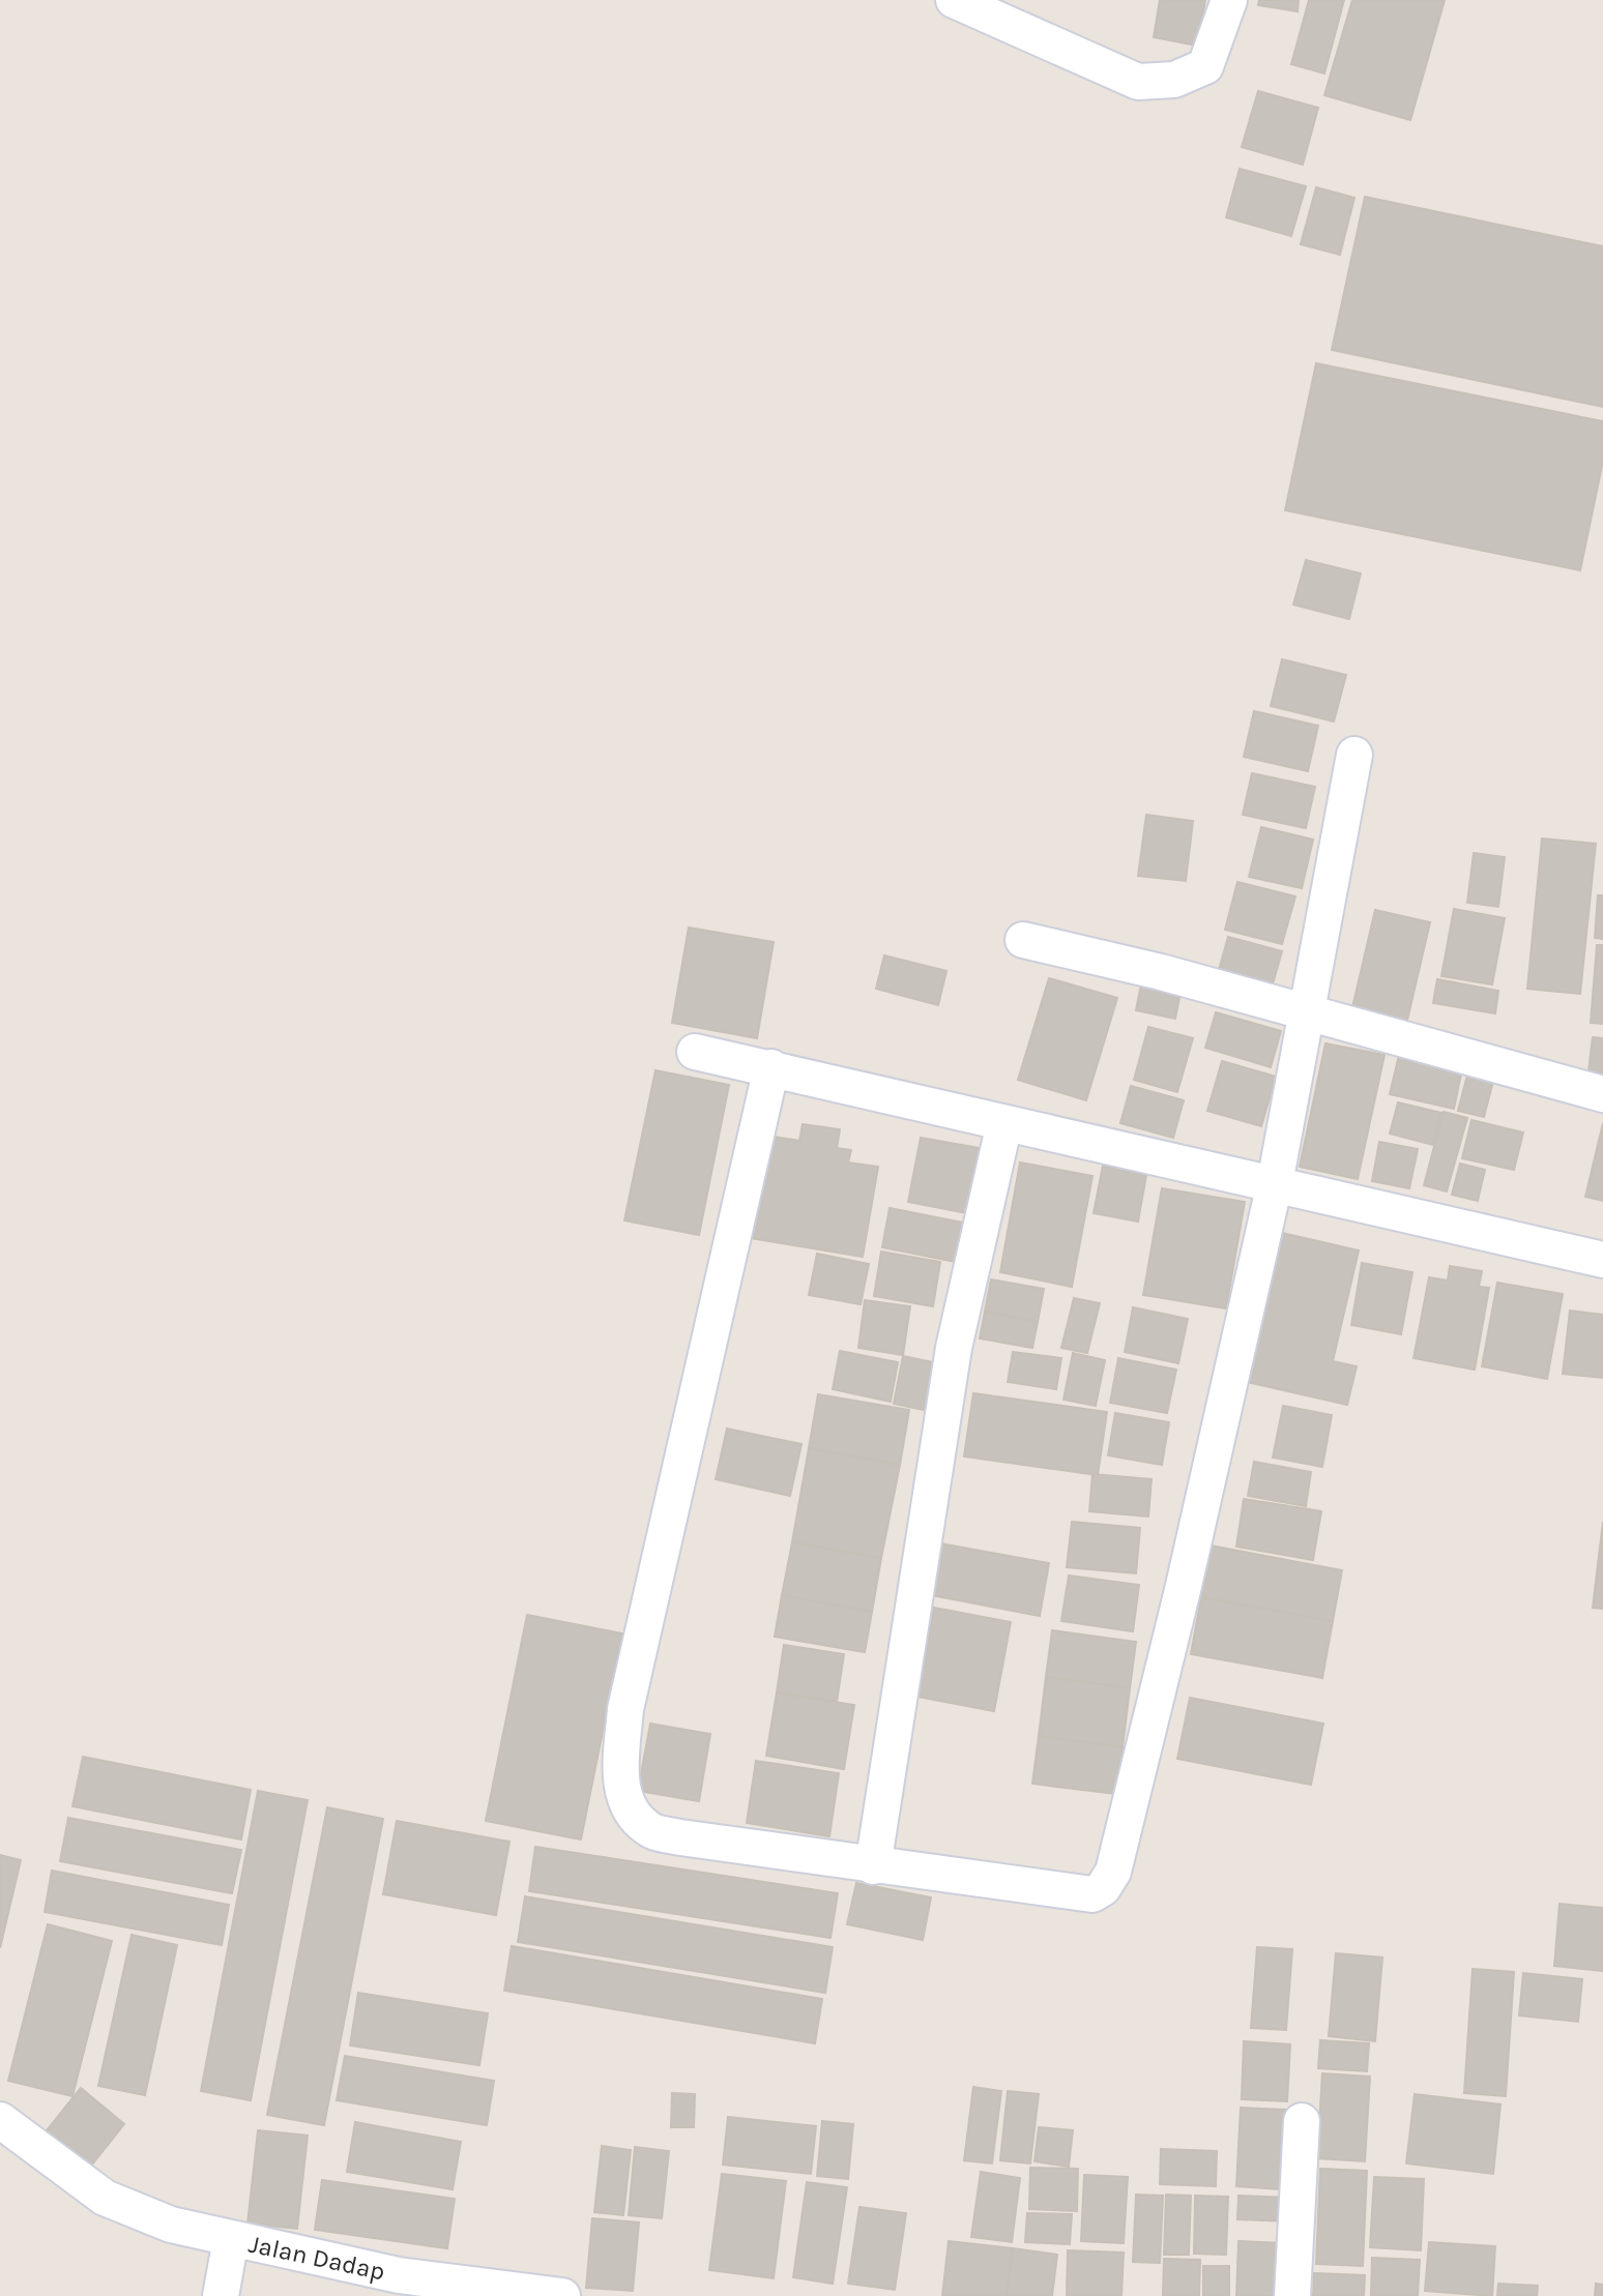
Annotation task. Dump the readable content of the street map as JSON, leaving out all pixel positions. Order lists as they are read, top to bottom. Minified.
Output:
{"streets":{"street":["Jalan Dadap"]}}
